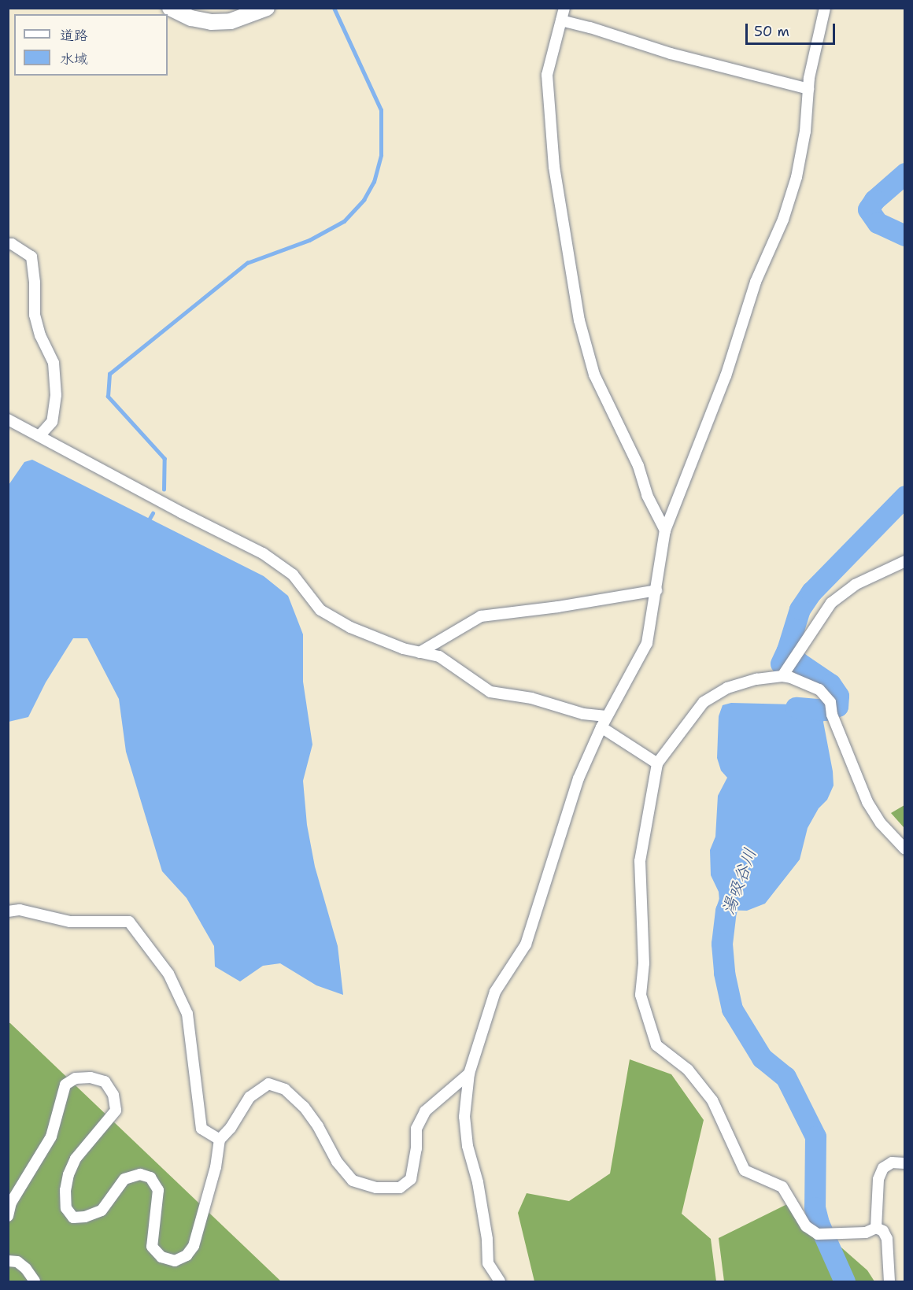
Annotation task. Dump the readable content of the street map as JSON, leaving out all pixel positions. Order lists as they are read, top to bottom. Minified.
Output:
{"water":["湯吸谷川"],"legend":["道路","水域"],"scale_bar":"50 m"}
